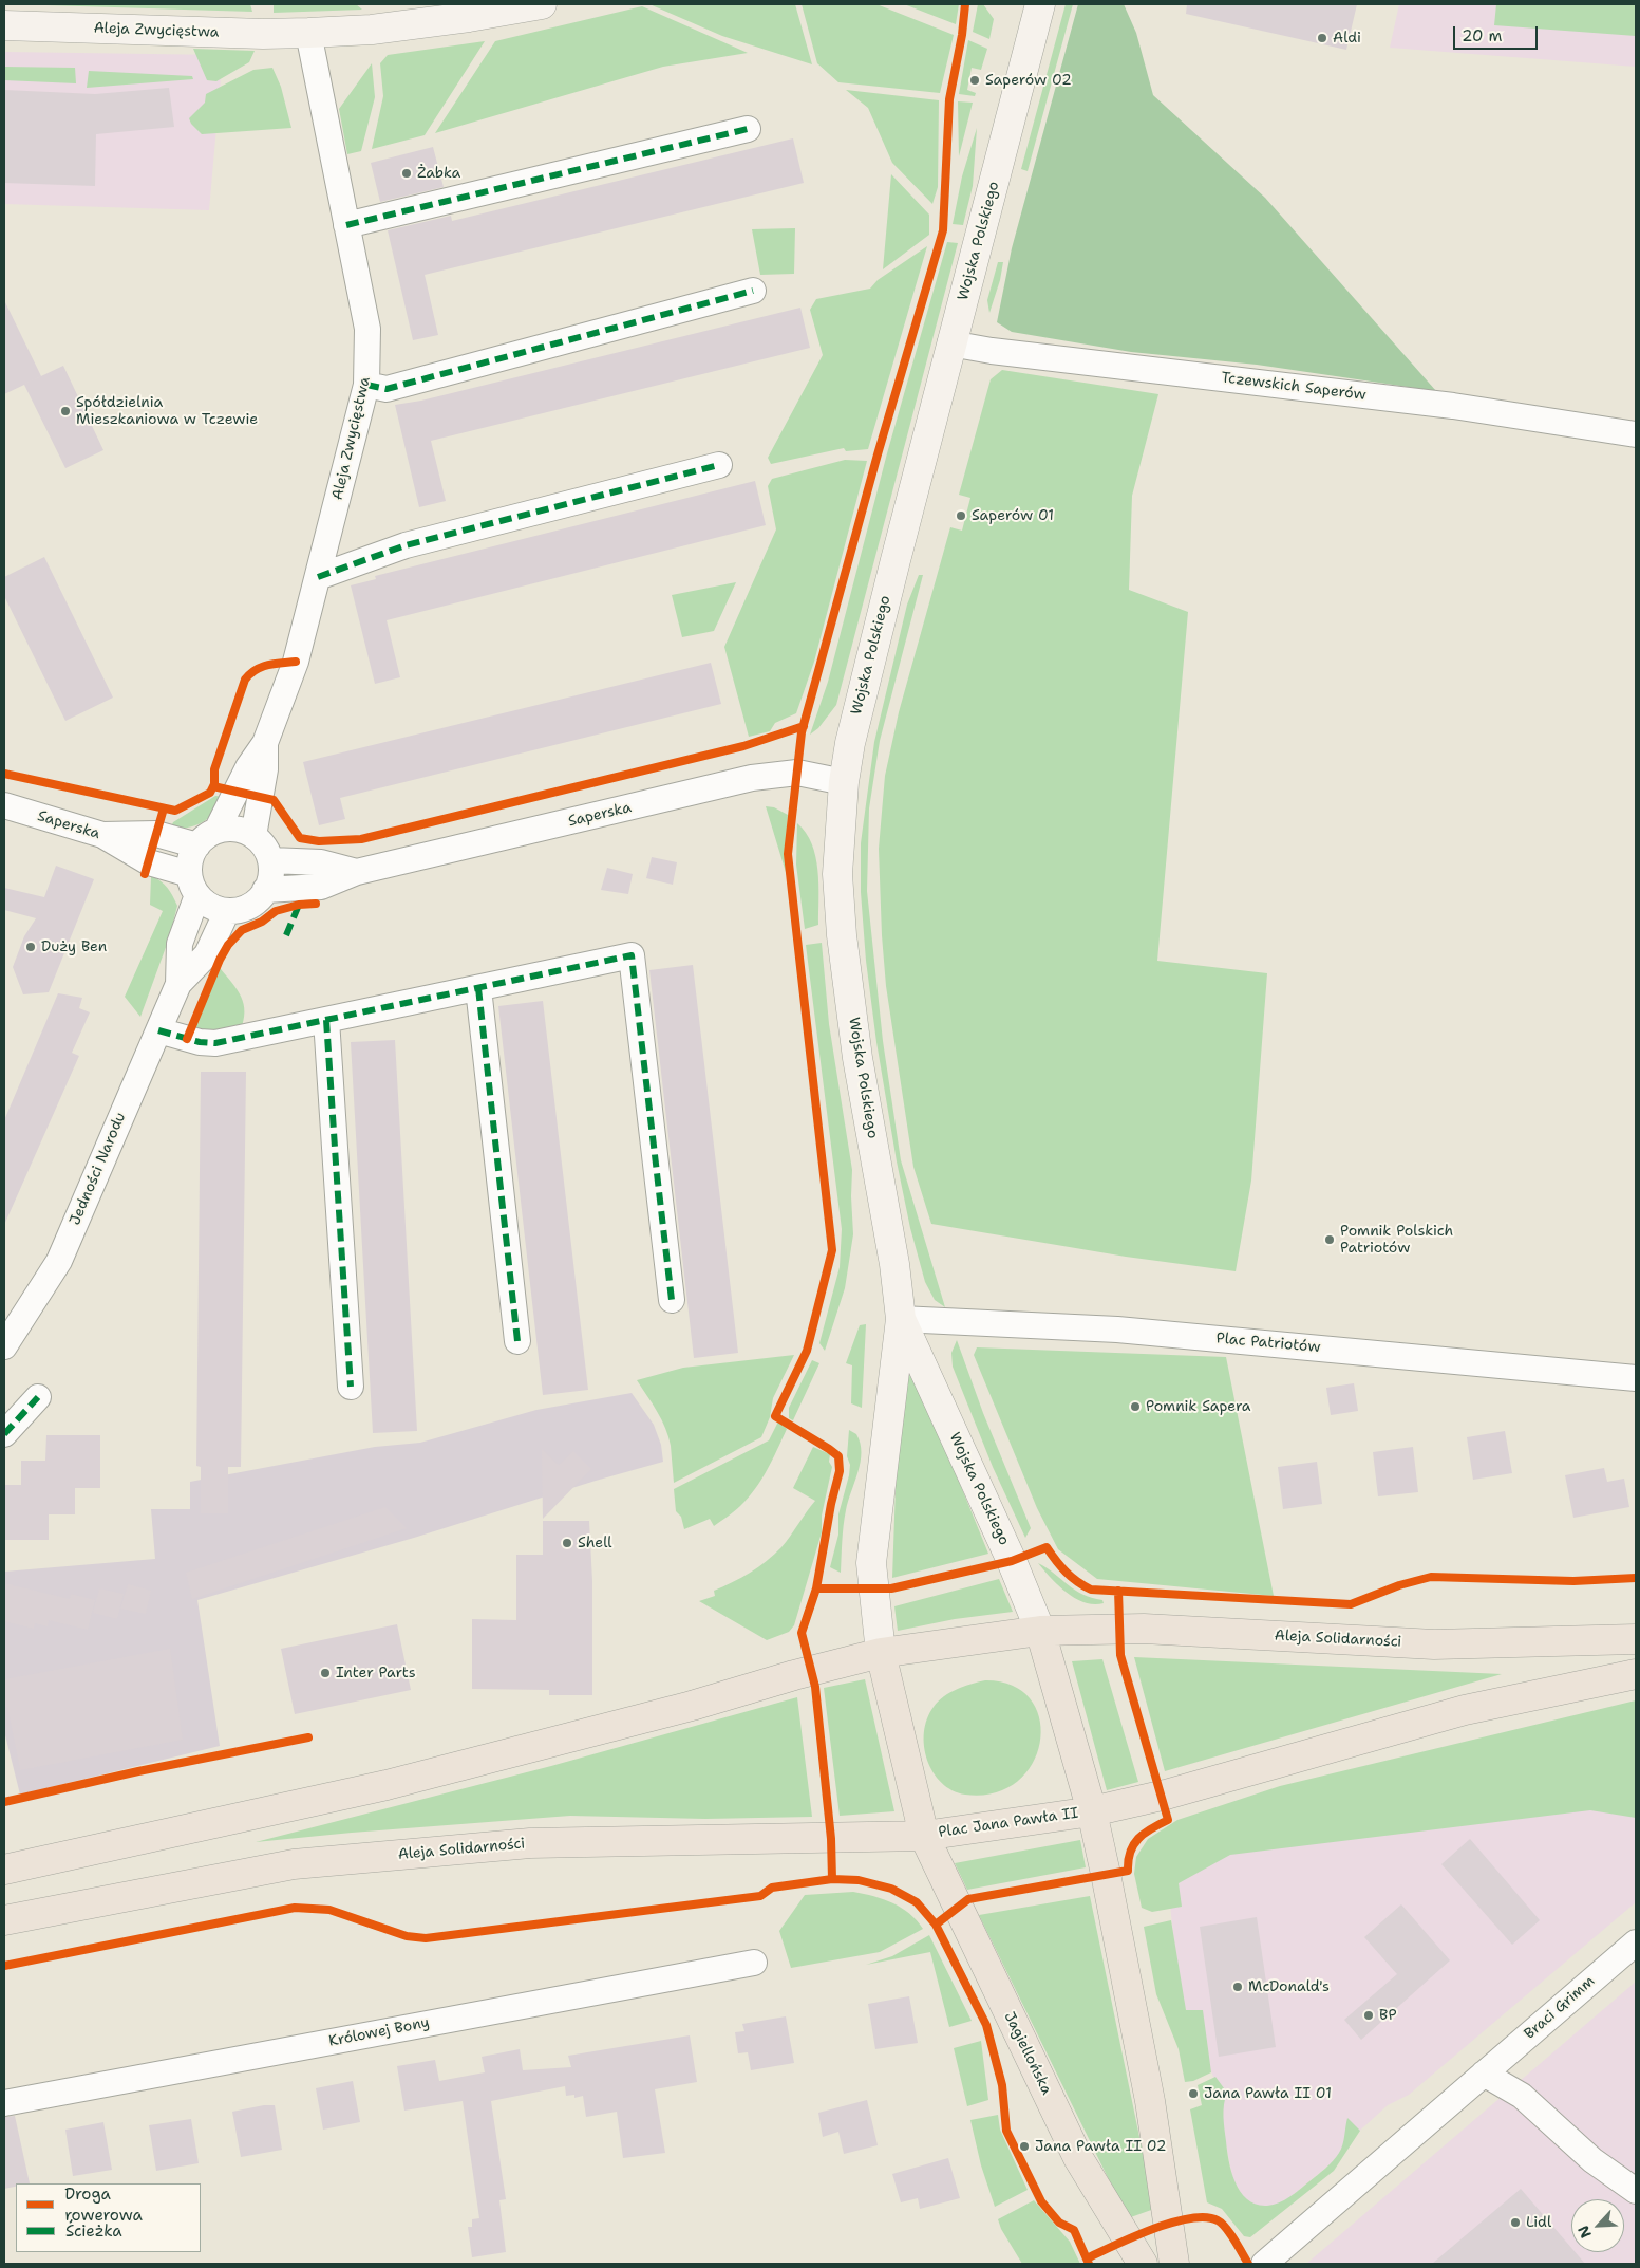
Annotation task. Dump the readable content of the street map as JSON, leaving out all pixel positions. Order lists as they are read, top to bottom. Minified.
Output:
{"streets":{"main road":["Aleja Solidarności","Plac Jana Pawła II","Jagiellońska"],"street":["Aleja Zwycięstwa","Wojska Polskiego","Tczewskich Saperów","Saperska","Jedności Narodu","Plac Patriotów","Braci Grimm","Królowej Bony"]},"crossings":[["Aleja Zwycięstwa","Saperska"],["Aleja Zwycięstwa","Jedności Narodu"],["Wojska Polskiego","Tczewskich Saperów"],["Wojska Polskiego","Saperska"],["Wojska Polskiego","Plac Patriotów"],["Wojska Polskiego","Aleja Solidarności"],["Wojska Polskiego","Plac Jana Pawła II"],["Saperska","Jedności Narodu"],["Aleja Solidarności","Plac Jana Pawła II"],["Aleja Solidarności","Jagiellońska"],["Plac Jana Pawła II","Jagiellońska"]],"places":["Aldi","Saperów 02","Żabka","Spółdzielnia Mieszkaniowa w Tczewie","Saperów 01","Duży Ben","Pomnik Polskich Patriotów","Pomnik Sapera","Shell","Inter Parts","McDonald's","BP","Jana Pawła II 01","Jana Pawła II 02","Lidl"],"legend":["Droga rowerowa","Ścieżka"],"scale_bar":"20 m","north":"bottom left"}
